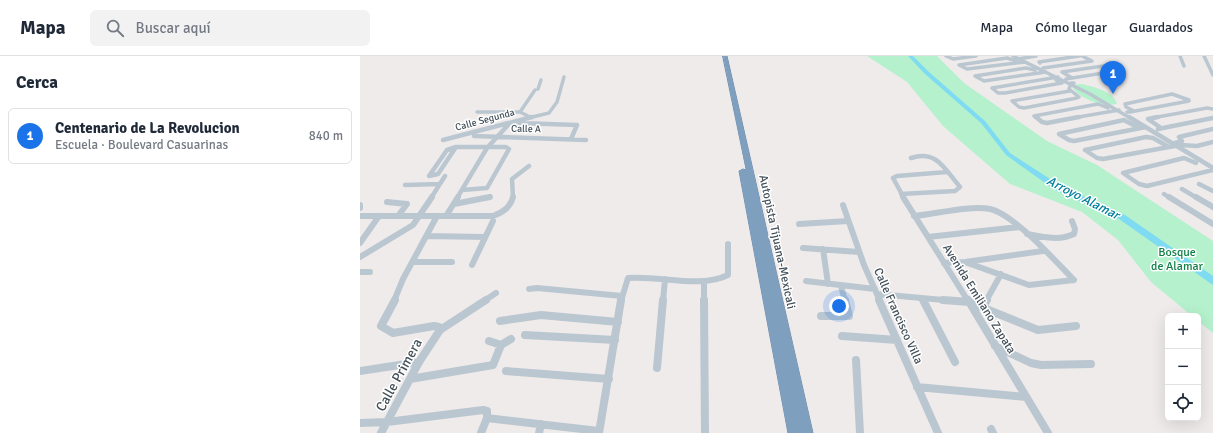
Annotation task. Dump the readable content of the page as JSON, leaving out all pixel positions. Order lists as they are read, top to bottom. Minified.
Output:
{"streets":{"highway":["Autopista Tijuana-Mexicali"],"street":["Calle Segunda","Calle A","Avenida Emiliano Zapata","Calle Francisco Villa","Calle Primera"]},"crossings":[["Calle Segunda","Calle A"]],"water":["Arroyo Alamar"],"parks":["Bosque de Alamar"],"page":{"header":"Mapa","search":"Buscar aquí","nav":["Mapa","Cómo llegar","Guardados"],"heading":"Cerca","pins":"1","list":[{"mark":"1","name":"Centenario de La Revolucion","note":"Escuela · Boulevard Casuarinas","value":"840 m"}],"map_buttons":["+","−"]}}
